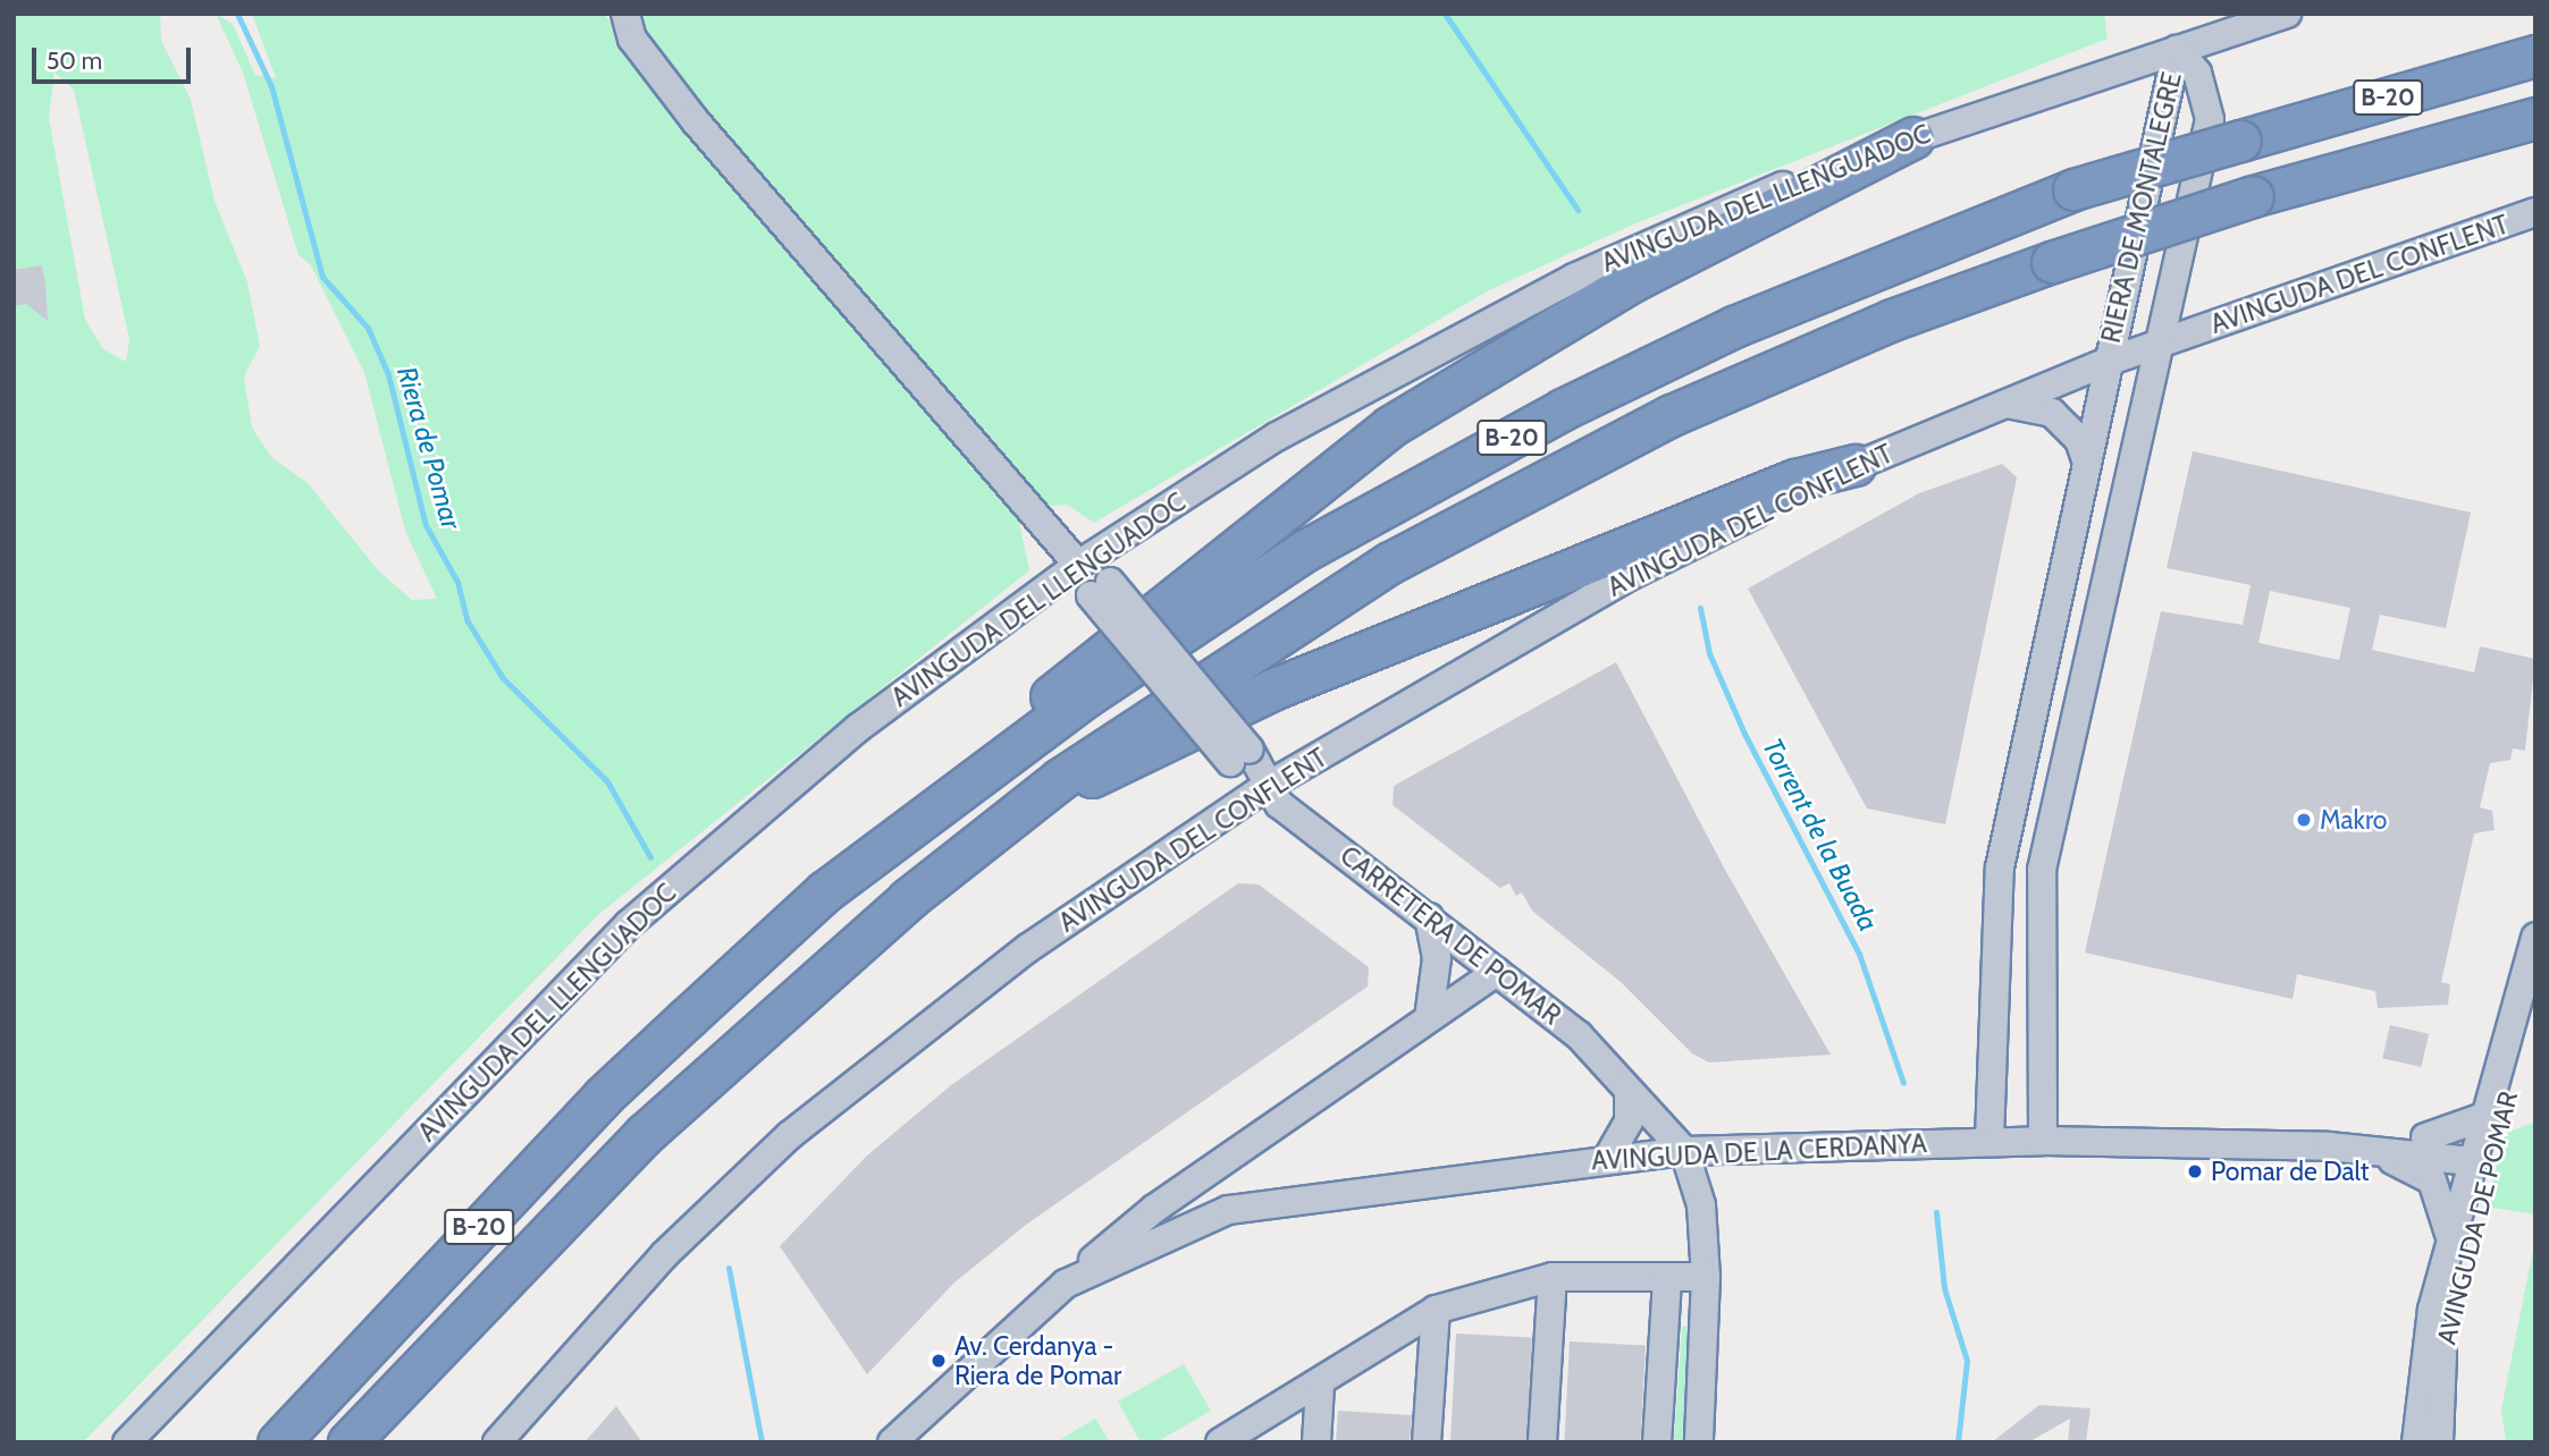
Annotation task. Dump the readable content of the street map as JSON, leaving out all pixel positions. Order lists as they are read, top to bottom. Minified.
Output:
{"streets":{"highway":["B-20"],"street":["AVINGUDA DEL LLENGUADOC","RIERA DE MONTALEGRE","AVINGUDA DEL CONFLENT","CARRETERA DE POMAR","AVINGUDA DE LA CERDANYA","AVINGUDA DE POMAR"]},"crossings":[["AVINGUDA DEL LLENGUADOC","RIERA DE MONTALEGRE"],["AVINGUDA DEL LLENGUADOC","CARRETERA DE POMAR"],["RIERA DE MONTALEGRE","AVINGUDA DEL CONFLENT"],["RIERA DE MONTALEGRE","AVINGUDA DE LA CERDANYA"],["AVINGUDA DEL CONFLENT","CARRETERA DE POMAR"],["CARRETERA DE POMAR","AVINGUDA DE LA CERDANYA"],["AVINGUDA DE LA CERDANYA","AVINGUDA DE POMAR"]],"water":["Riera de Pomar","Torrent de la Buada"],"places":["Makro","Pomar de Dalt","Av. Cerdanya - Riera de Pomar"],"scale_bar":"50 m"}
